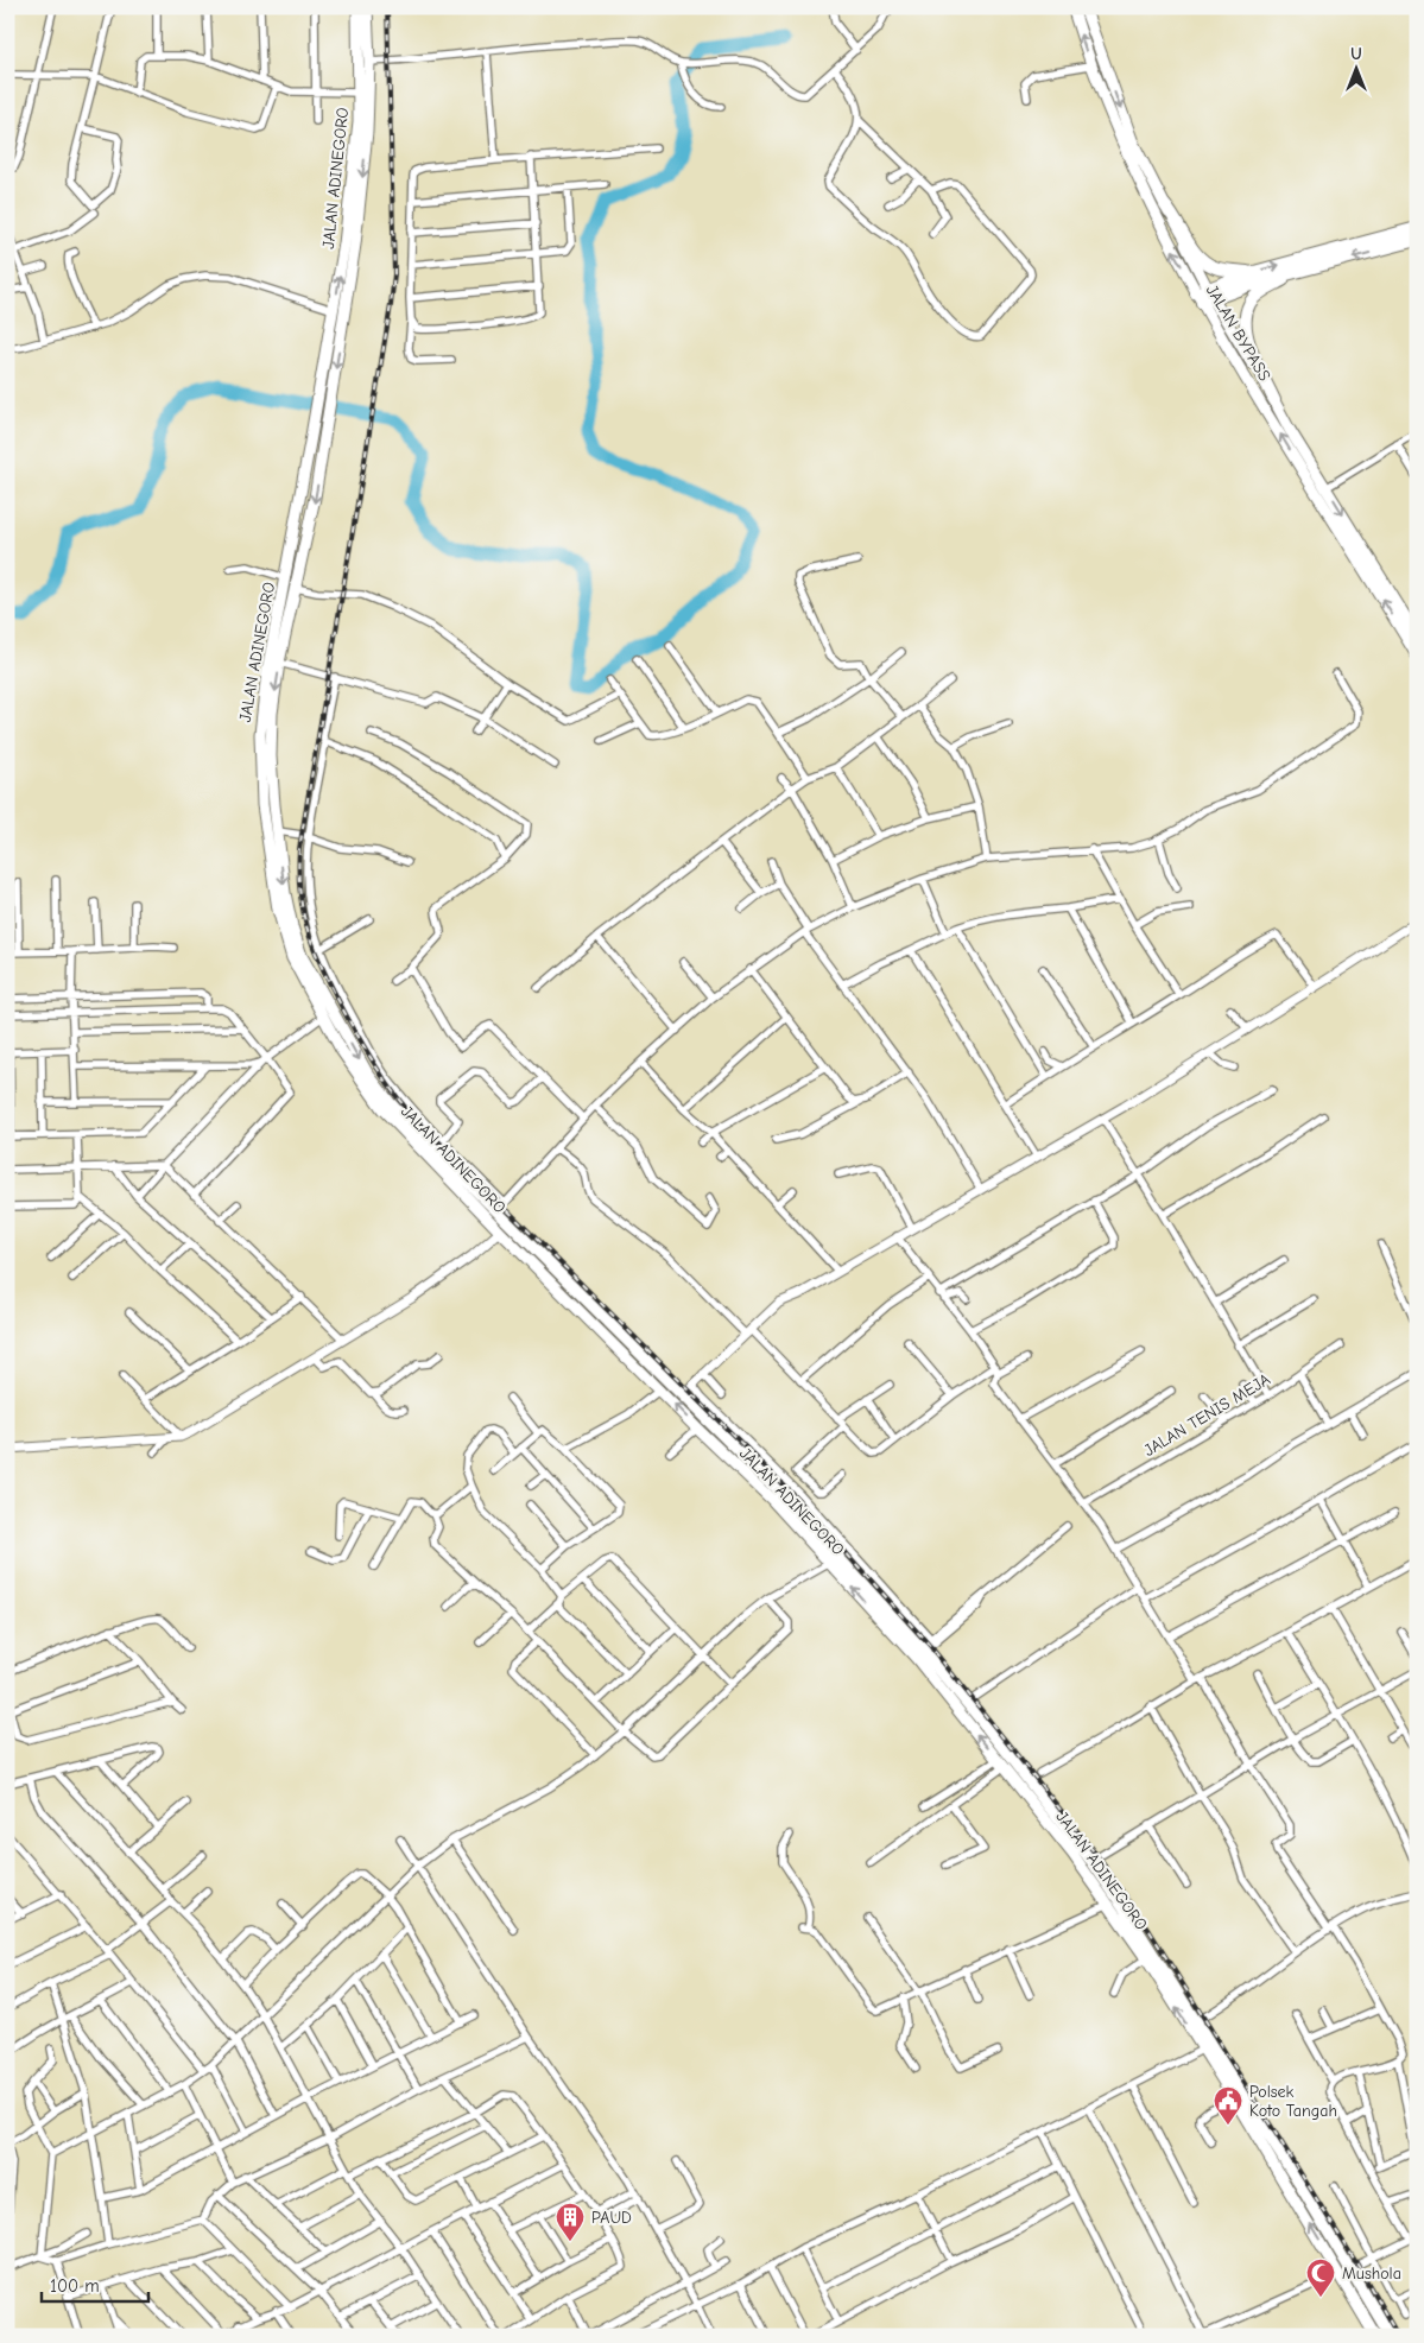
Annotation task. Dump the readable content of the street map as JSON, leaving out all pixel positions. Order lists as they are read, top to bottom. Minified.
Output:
{"streets":{"highway":["JALAN ADINEGORO","JALAN BYPASS"],"street":["JALAN TENIS MEJA"]},"places":{"public building":["Polsek Koto Tangah"],"building":["PAUD"],"mosque":["Mushola"]},"scale_bar":"100 m","north":"top"}
